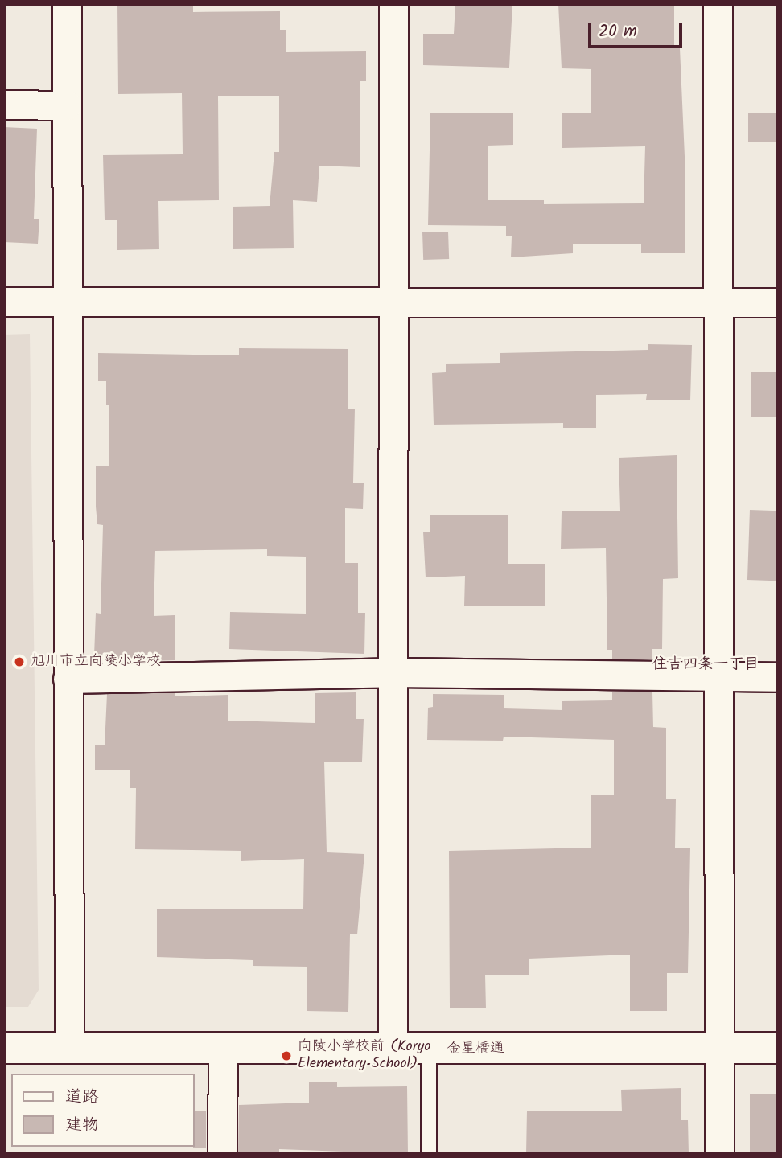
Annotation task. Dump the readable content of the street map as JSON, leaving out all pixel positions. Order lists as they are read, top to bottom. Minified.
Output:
{"streets":{"street":["金星橋通"]},"districts":["住吉四条一丁目"],"places":["旭川市立向陵小学校","向陵小学校前 (Koryo Elementary School)"],"legend":["道路","建物"],"scale_bar":"20 m"}
